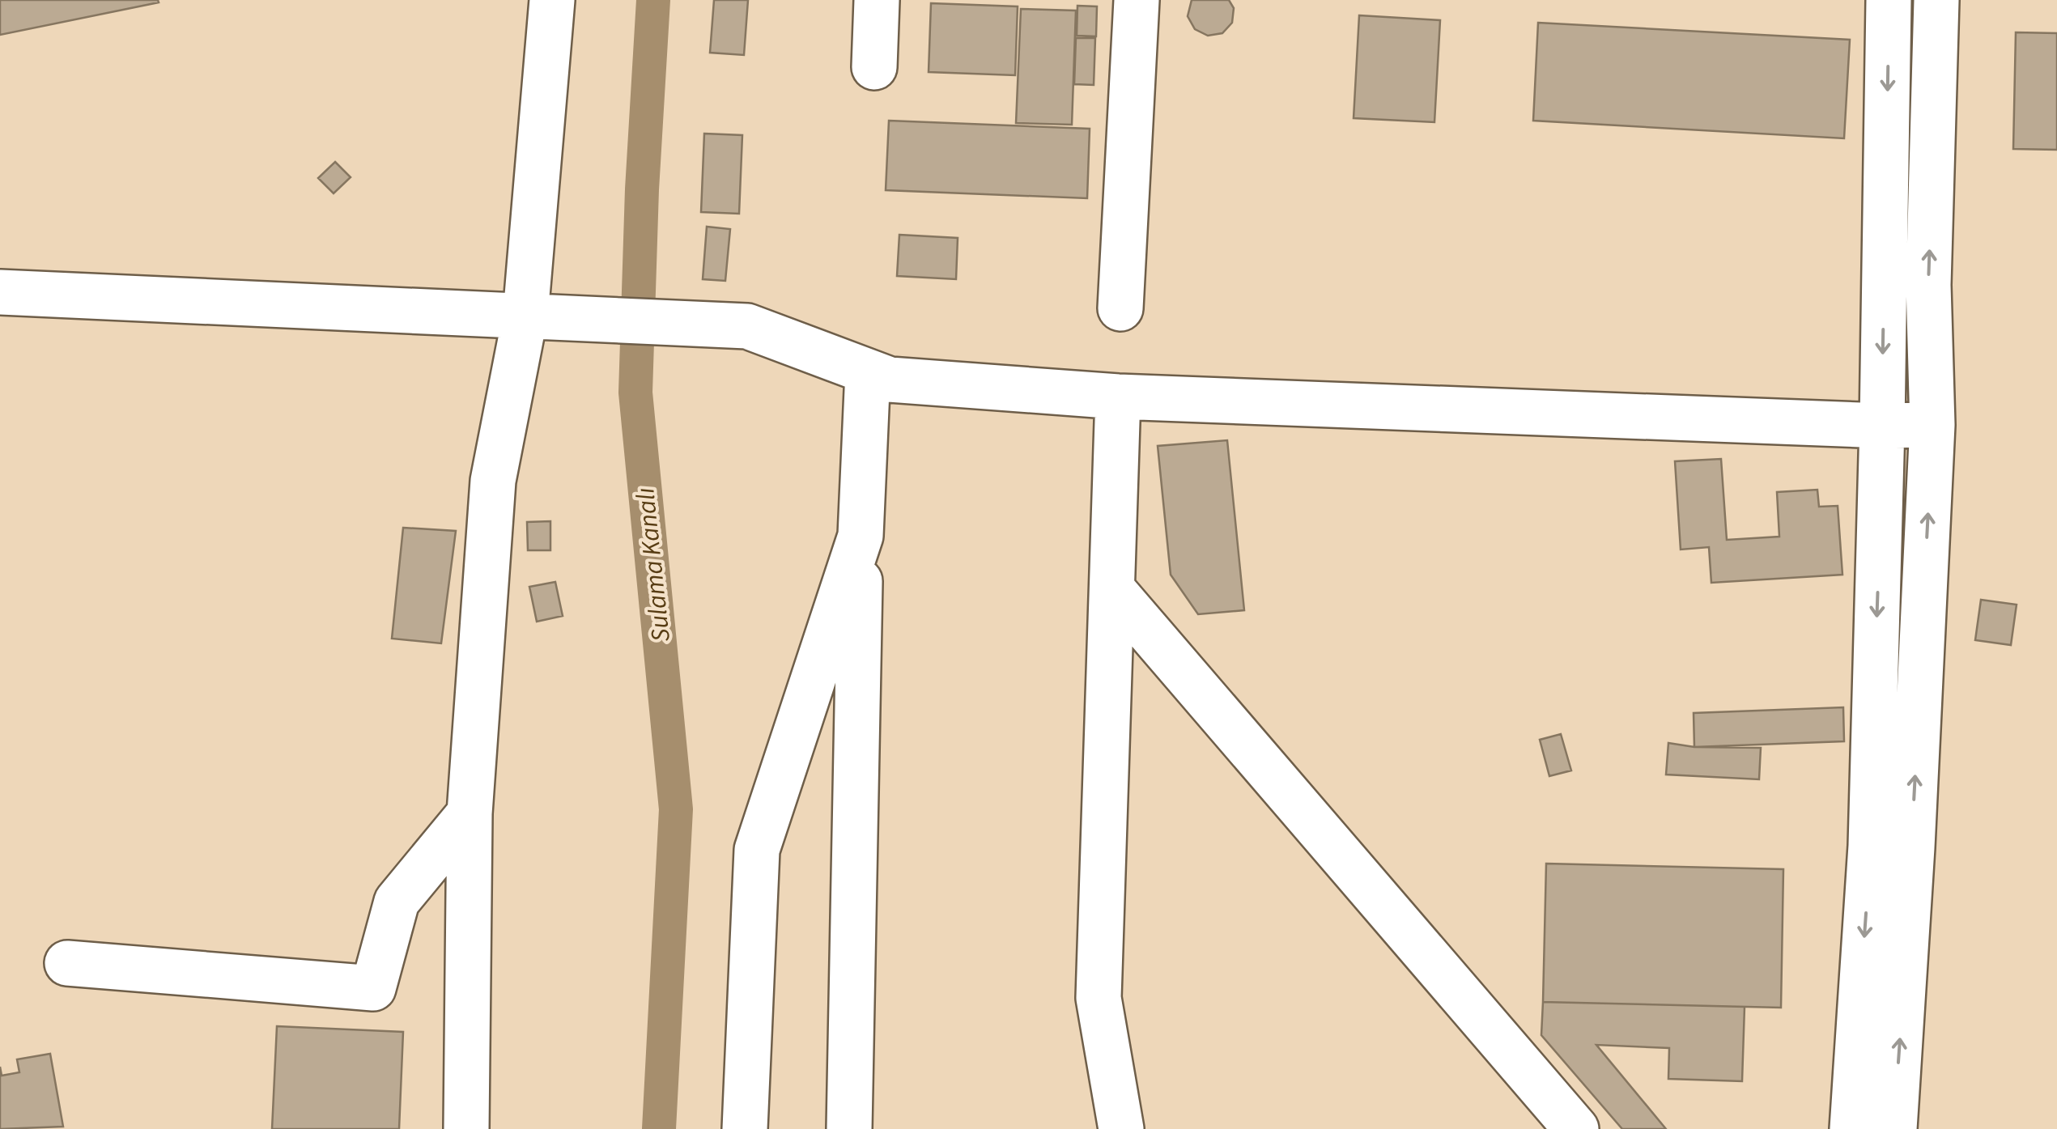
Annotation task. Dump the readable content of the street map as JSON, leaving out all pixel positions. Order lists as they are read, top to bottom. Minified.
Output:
{"water":["Sulama Kanalı"]}
